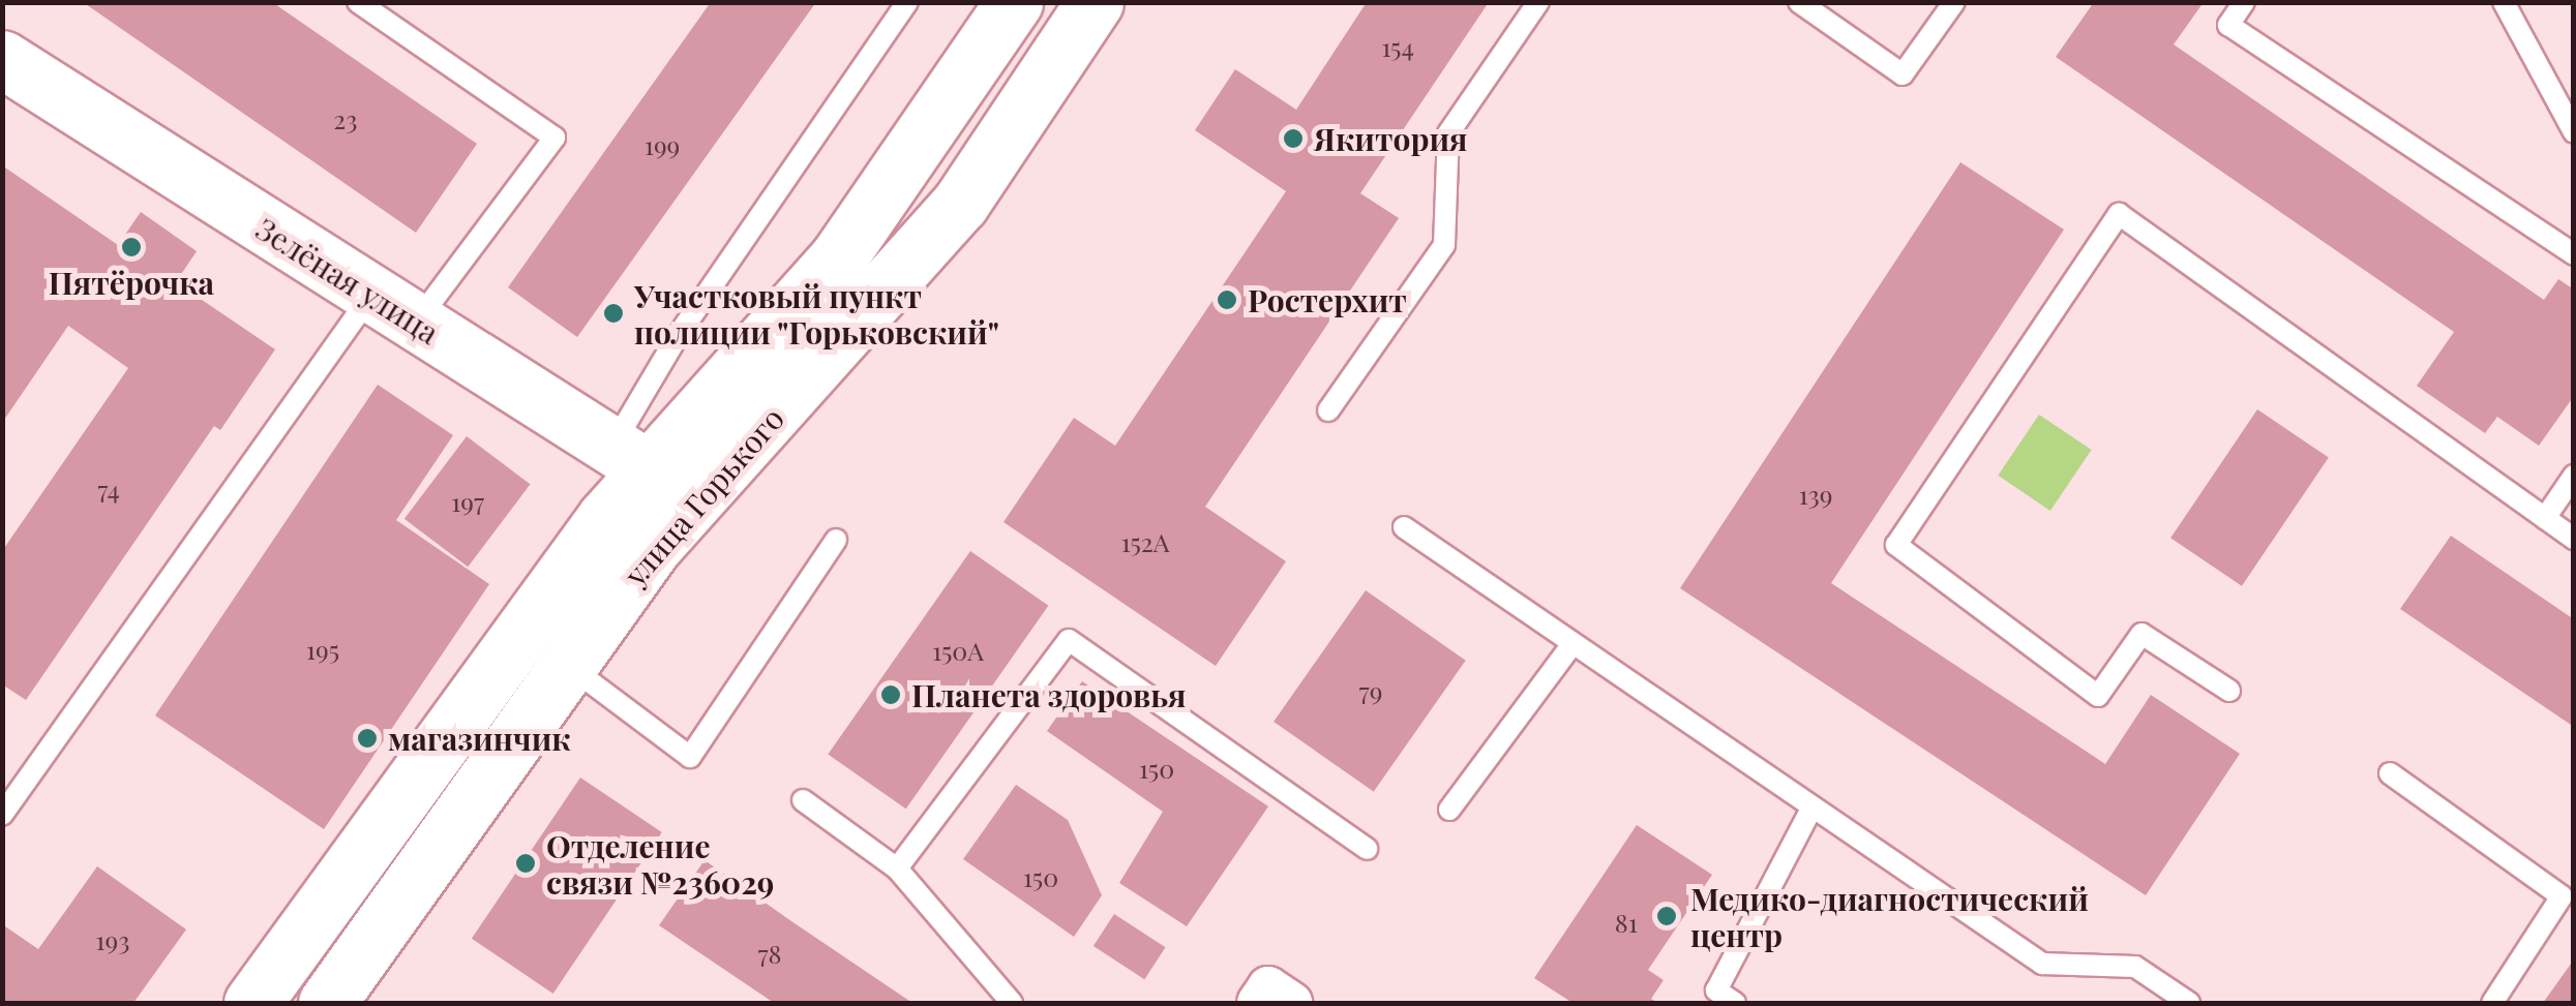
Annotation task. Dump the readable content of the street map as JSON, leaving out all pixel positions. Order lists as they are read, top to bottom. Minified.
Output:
{"streets":{"main road":["Зелёная улица","улица Горького"]},"crossings":[["Зелёная улица","улица Горького"]],"places":["Якитория","Пятёрочка","Ростерхит","Участковый пункт полиции \"Горьковский\"","Планета здоровья","магазинчик","Отделение связи №236029","Медико-диагностический центр"],"house_numbers":["154","23","199","74","139","197","152А","195","150А","79","150","150","81","193","78"]}
